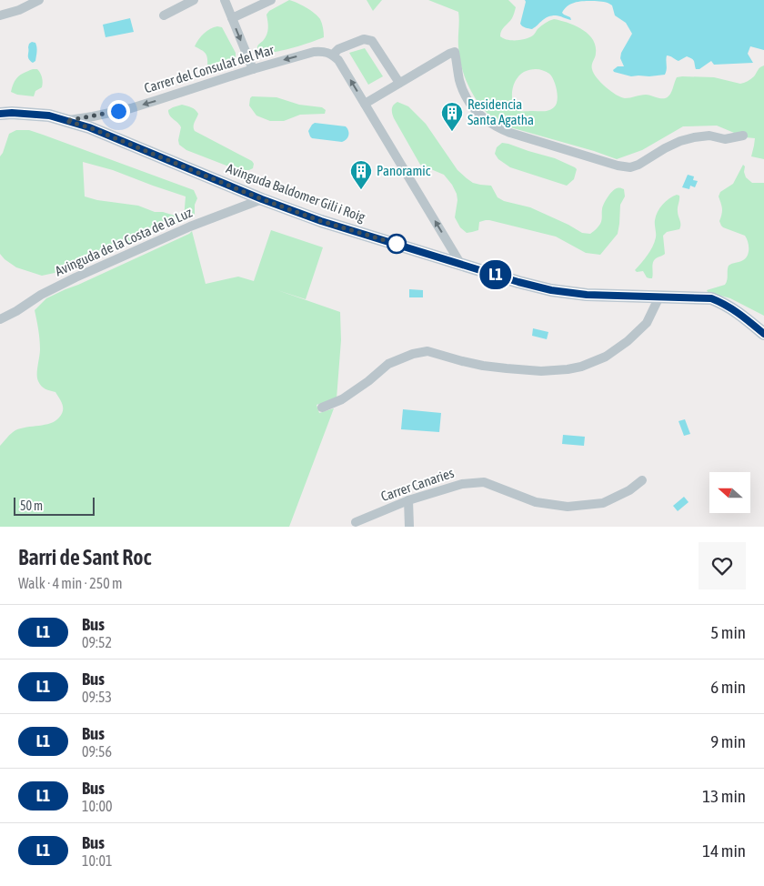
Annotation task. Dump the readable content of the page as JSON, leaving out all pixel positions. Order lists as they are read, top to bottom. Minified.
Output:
{"streets":{"street":["Carrer del Consulat del Mar","Avinguda Baldomer Gili i Roig","Avinguda de la Costa de la Luz","Carrer Canaries"]},"crossings":[["Carrer del Consulat del Mar","Avinguda Baldomer Gili i Roig"],["Avinguda Baldomer Gili i Roig","Avinguda de la Costa de la Luz"]],"one_way":["Carrer del Consulat del Mar"],"places":{"building":["Residencia Santa Agatha","Panoramic"]},"lines":["bus line L1"],"scale_bar":"50 m","north":"left","page":{"on_map":"L1","scale":"50 m","heading":["Barri de Sant Roc","Walk · 4 min · 250 m"],"list":[{"mark":"L1","name":"Bus","note":"09:52","value":"5 min"},{"mark":"L1","name":"Bus","note":"09:53","value":"6 min"},{"mark":"L1","name":"Bus","note":"09:56","value":"9 min"},{"mark":"L1","name":"Bus","note":"10:00","value":"13 min"},{"mark":"L1","name":"Bus","note":"10:01","value":"14 min"}]}}
